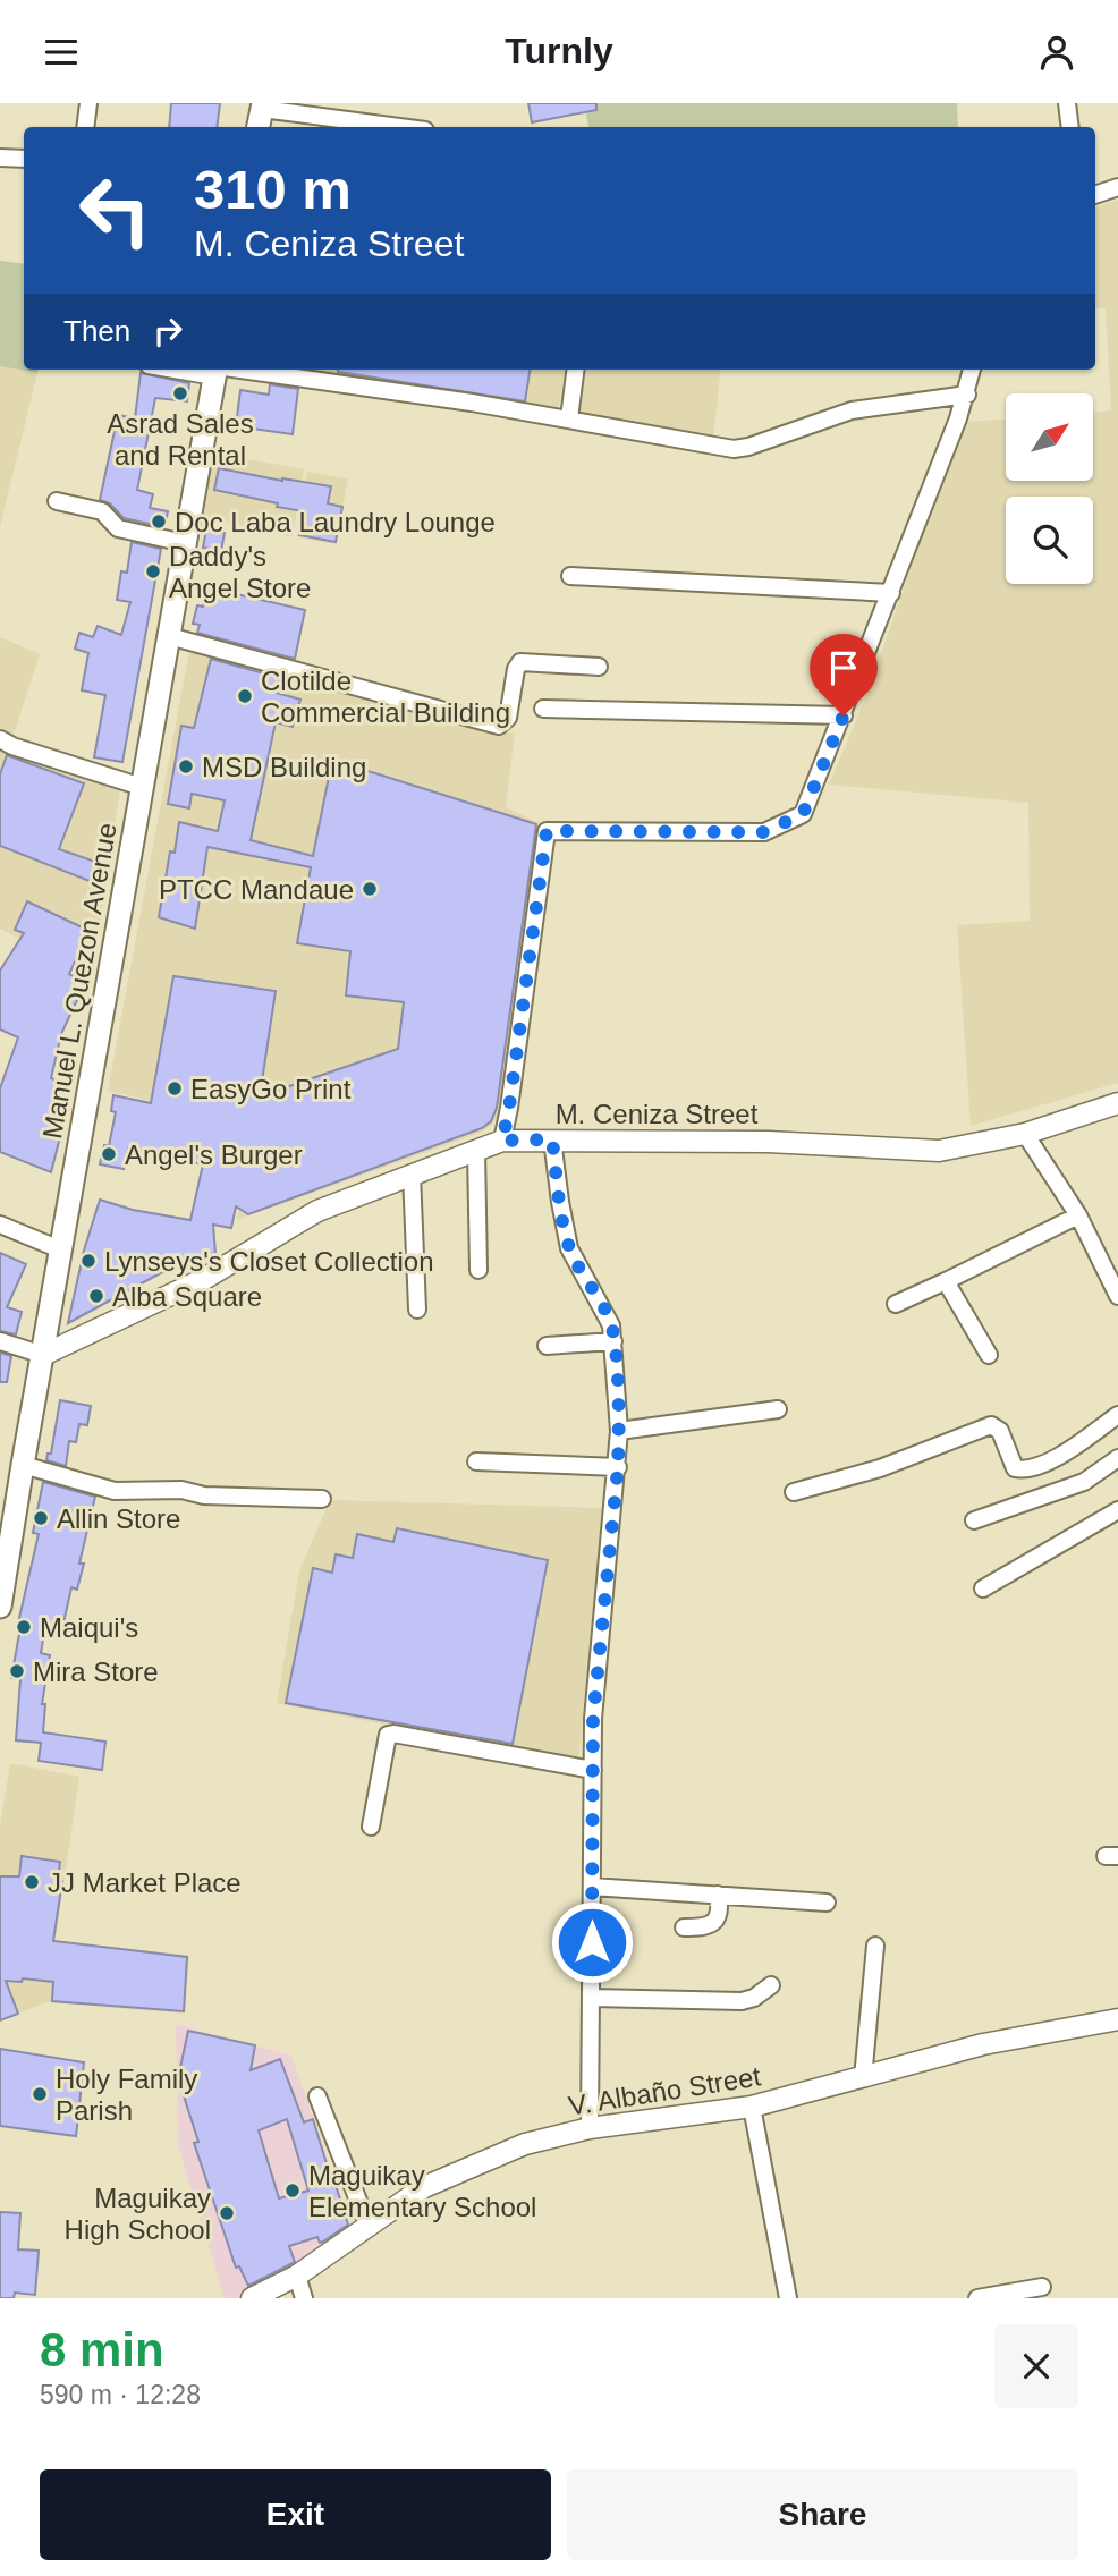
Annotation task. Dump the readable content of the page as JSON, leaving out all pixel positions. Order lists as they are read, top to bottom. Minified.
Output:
{"streets":{"main road":["Manuel L. Quezon Avenue"],"street":["M. Ceniza Street","V. Albaño Street"]},"crossings":[["Manuel L. Quezon Avenue","M. Ceniza Street"]],"places":["Asrad Sales and Rental","Doc Laba Laundry Lounge","Daddy's Angel Store","Clotilde Commercial Building","MSD Building","PTCC Mandaue","EasyGo Print","Angel's Burger","Lynseys's Closet Collection","Alba Square","Allin Store","Maiqui's","Mira Store","JJ Market Place","Holy Family Parish","Maguikay Elementary School","Maguikay High School"],"north":"top right","page":{"header":"Turnly","turn":["310 m","M. Ceniza Street"],"then":"Then","heading":["8 min","590 m · 12:28"],"buttons":["Exit","Share"]}}
